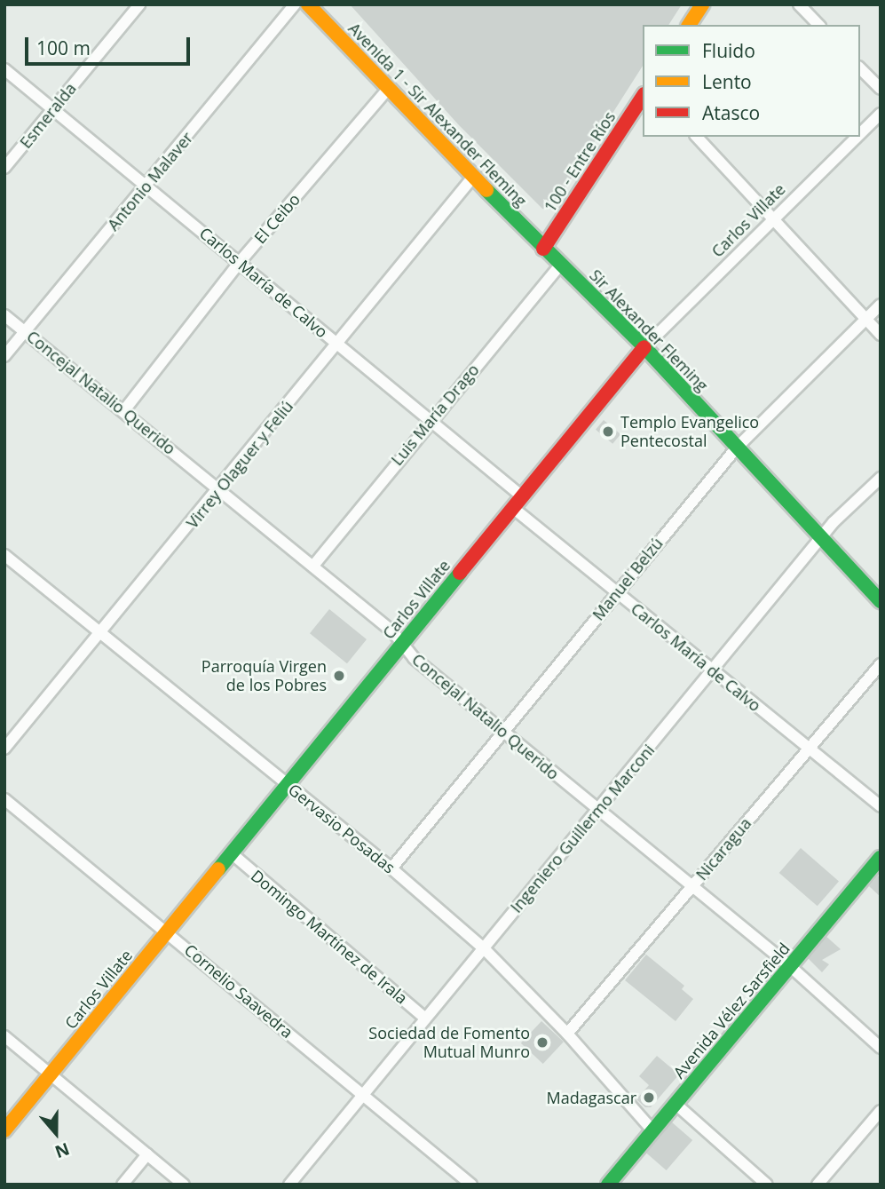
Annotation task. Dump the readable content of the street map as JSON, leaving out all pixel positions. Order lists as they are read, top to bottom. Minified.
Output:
{"streets":{"main road":["Avenida 1 - Sir Alexander Fleming","100 - Entre Ríos","Carlos Villate","Sir Alexander Fleming","Avenida Vélez Sarsfield"],"street":["Esmeralda","Antonio Malaver","El Ceibo","Carlos María de Calvo","Concejal Natalio Querido","Luis María Drago","Virrey Olaguer y Feliú","Manuel Belzú","Gervasio Posadas","Ingeniero Guillermo Marconi","Nicaragua","Domingo Martínez de Irala","Cornelio Saavedra"]},"crossings":[["Avenida 1 - Sir Alexander Fleming","100 - Entre Ríos"],["Avenida 1 - Sir Alexander Fleming","El Ceibo"],["Avenida 1 - Sir Alexander Fleming","Sir Alexander Fleming"],["Avenida 1 - Sir Alexander Fleming","Virrey Olaguer y Feliú"],["Esmeralda","Carlos María de Calvo"],["100 - Entre Ríos","Sir Alexander Fleming"],["Antonio Malaver","Carlos María de Calvo"],["Antonio Malaver","Concejal Natalio Querido"],["El Ceibo","Carlos María de Calvo"],["El Ceibo","Concejal Natalio Querido"],["Carlos Villate","Carlos María de Calvo"],["Carlos Villate","Sir Alexander Fleming"],["Carlos Villate","Concejal Natalio Querido"],["Carlos Villate","Gervasio Posadas"],["Carlos Villate","Domingo Martínez de Irala"],["Carlos Villate","Cornelio Saavedra"],["Carlos María de Calvo","Luis María Drago"],["Carlos María de Calvo","Virrey Olaguer y Feliú"],["Carlos María de Calvo","Manuel Belzú"],["Carlos María de Calvo","Ingeniero Guillermo Marconi"],["Carlos María de Calvo","Nicaragua"],["Sir Alexander Fleming","Luis María Drago"],["Sir Alexander Fleming","Manuel Belzú"],["Sir Alexander Fleming","Ingeniero Guillermo Marconi"],["Concejal Natalio Querido","Luis María Drago"],["Concejal Natalio Querido","Virrey Olaguer y Feliú"],["Concejal Natalio Querido","Manuel Belzú"],["Concejal Natalio Querido","Ingeniero Guillermo Marconi"],["Concejal Natalio Querido","Nicaragua"],["Concejal Natalio Querido","Avenida Vélez Sarsfield"],["Virrey Olaguer y Feliú","Gervasio Posadas"],["Manuel Belzú","Gervasio Posadas"],["Gervasio Posadas","Ingeniero Guillermo Marconi"],["Gervasio Posadas","Nicaragua"],["Gervasio Posadas","Avenida Vélez Sarsfield"],["Ingeniero Guillermo Marconi","Domingo Martínez de Irala"],["Ingeniero Guillermo Marconi","Cornelio Saavedra"]],"places":["Templo Evangelico Pentecostal","Parroquía Virgen de los Pobres","Sociedad de Fomento Mutual Munro","Madagascar"],"legend":["Fluido","Lento","Atasco"],"scale_bar":"100 m","north":"bottom"}
